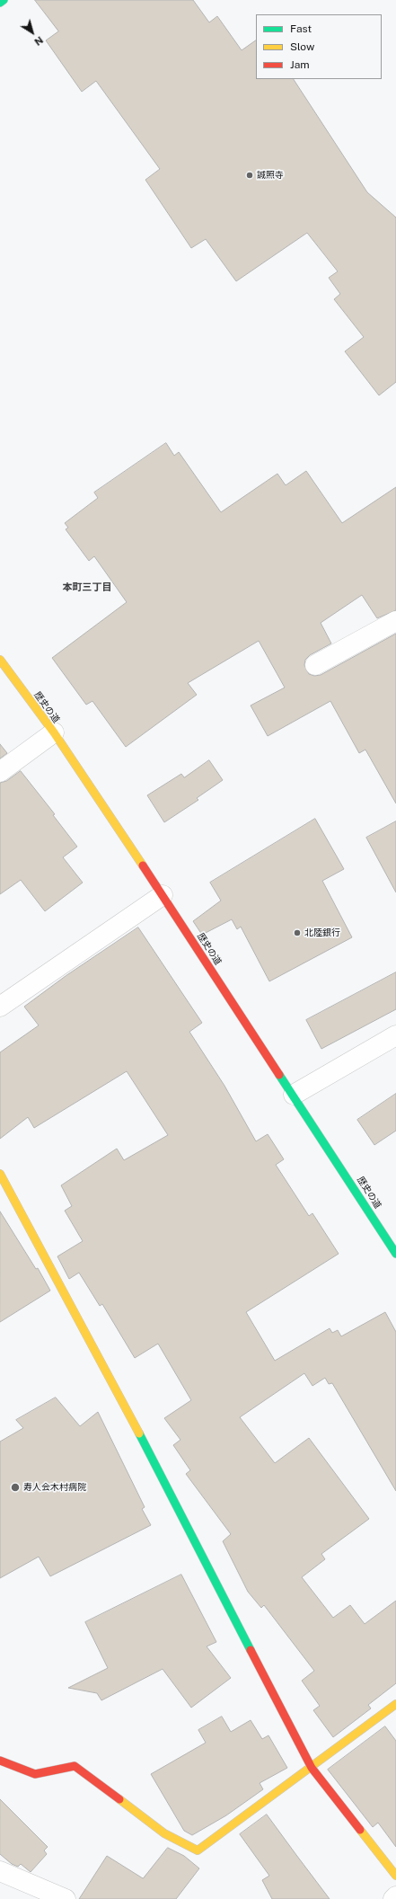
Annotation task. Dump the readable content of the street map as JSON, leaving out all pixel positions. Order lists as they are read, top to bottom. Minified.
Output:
{"streets":{"main road":["歴史の道"]},"districts":["本町三丁目"],"places":["誠照寺","北陸銀行","寿人会木村病院"],"legend":["Fast","Slow","Jam"],"north":"bottom right"}
